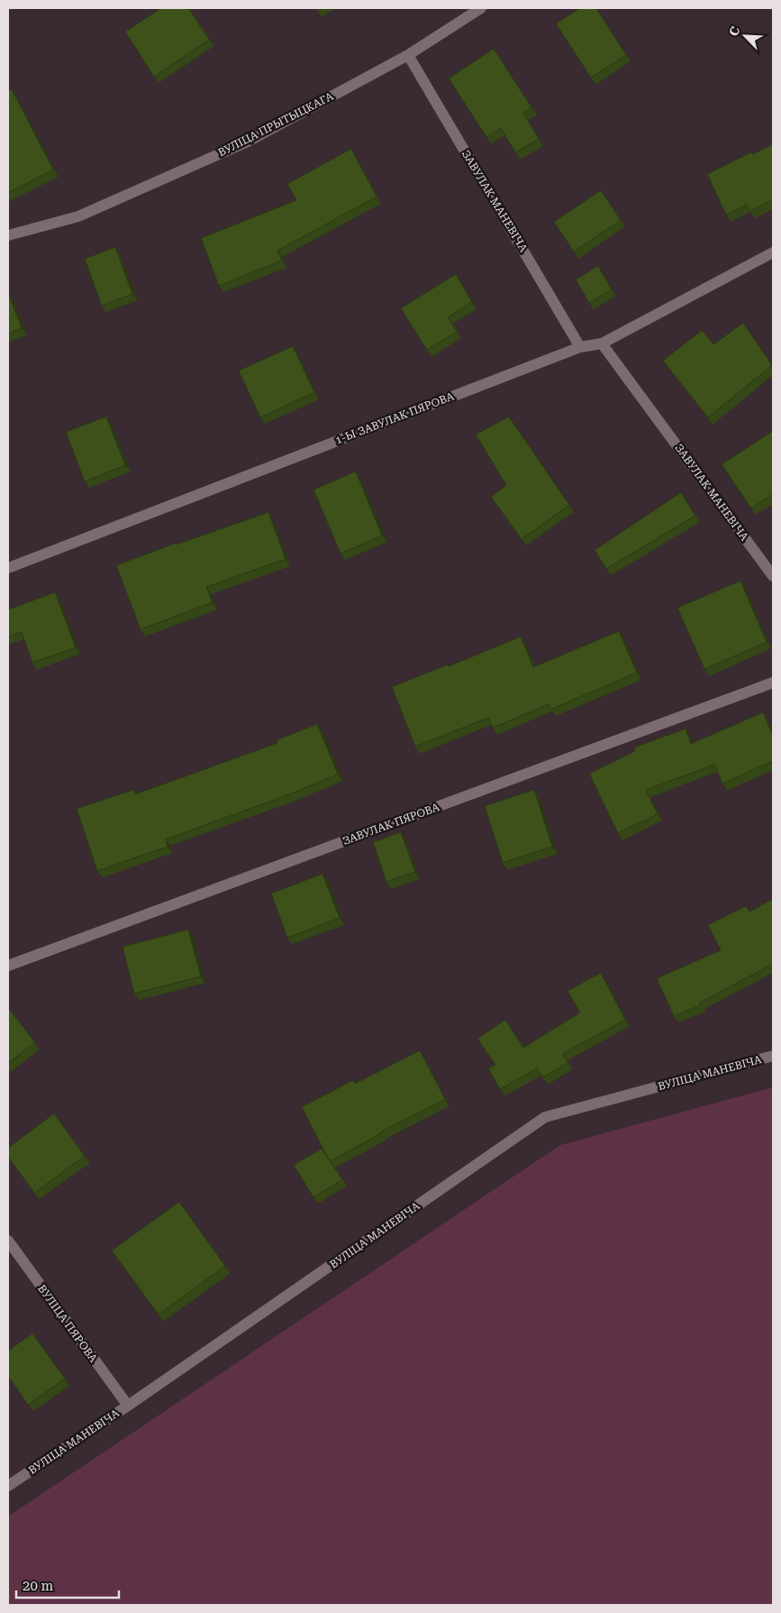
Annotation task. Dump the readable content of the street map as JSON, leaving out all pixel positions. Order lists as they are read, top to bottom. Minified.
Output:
{"streets":{"street":["ВУЛІЦА ПРЫТЫЦКАГА","ЗАВУЛАК МАНЕВІЧА","1-Ы ЗАВУЛАК ПЯРОВА","ЗАВУЛАК ПЯРОВА","ВУЛІЦА МАНЕВІЧА","ВУЛІЦА ПЯРОВА"]},"crossings":[["ВУЛІЦА ПРЫТЫЦКАГА","ЗАВУЛАК МАНЕВІЧА"],["ЗАВУЛАК МАНЕВІЧА","1-Ы ЗАВУЛАК ПЯРОВА"],["ВУЛІЦА МАНЕВІЧА","ВУЛІЦА ПЯРОВА"]],"scale_bar":"20 m","north":"top left"}
